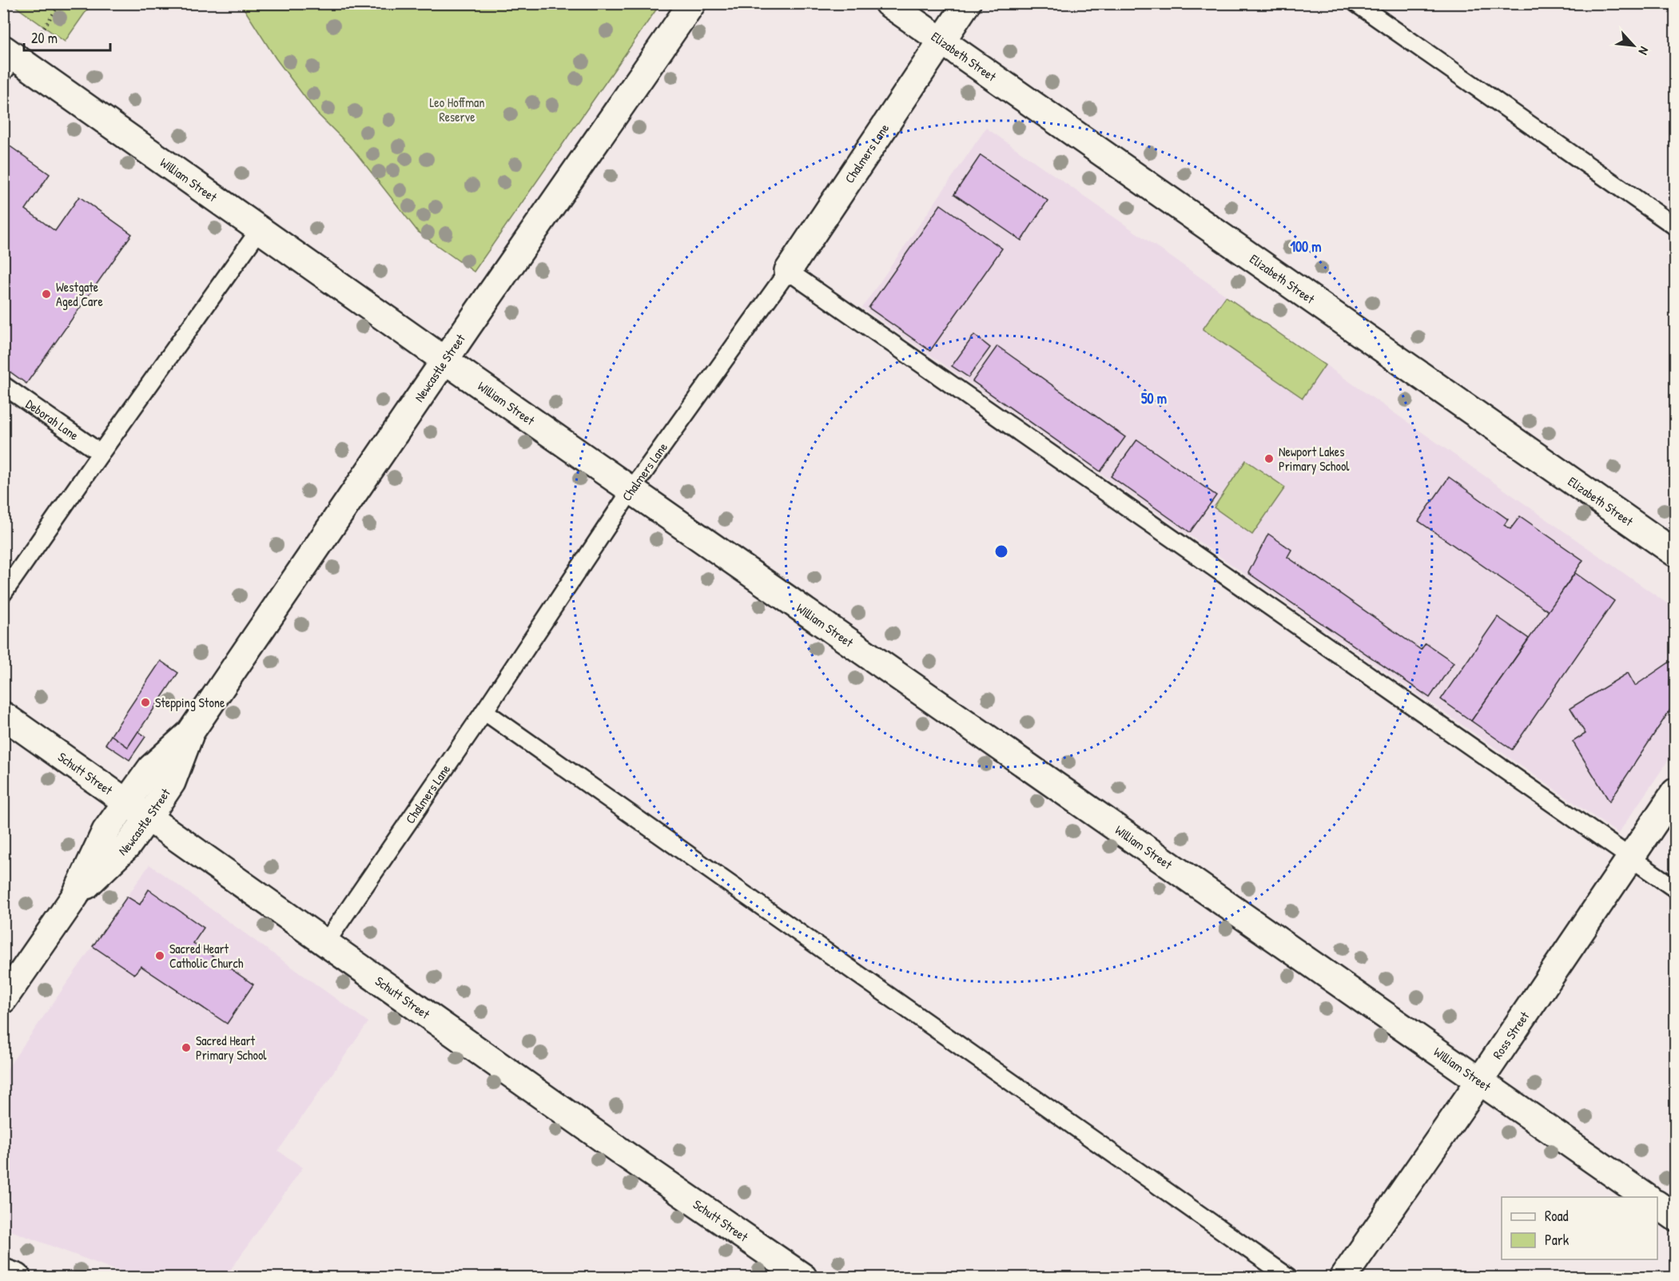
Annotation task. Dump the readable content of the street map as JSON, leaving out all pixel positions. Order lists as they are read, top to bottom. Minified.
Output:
{"streets":{"street":["Elizabeth Street","Chalmers Lane","William Street","Newcastle Street","Schutt Street","Ross Street"],"lane":["Deborah Lane"]},"crossings":[["Elizabeth Street","Chalmers Lane"],["Chalmers Lane","William Street"],["Chalmers Lane","Schutt Street"],["William Street","Newcastle Street"],["William Street","Ross Street"],["Newcastle Street","Schutt Street"]],"parks":["Leo Hoffman Reserve"],"places":["Westgate Aged Care","Newport Lakes Primary School","Stepping Stone","Sacred Heart Catholic Church","Sacred Heart Primary School"],"legend":["Road","Park"],"scale_bar":"20 m","north":"bottom right","rings":["100 m","50 m"]}
